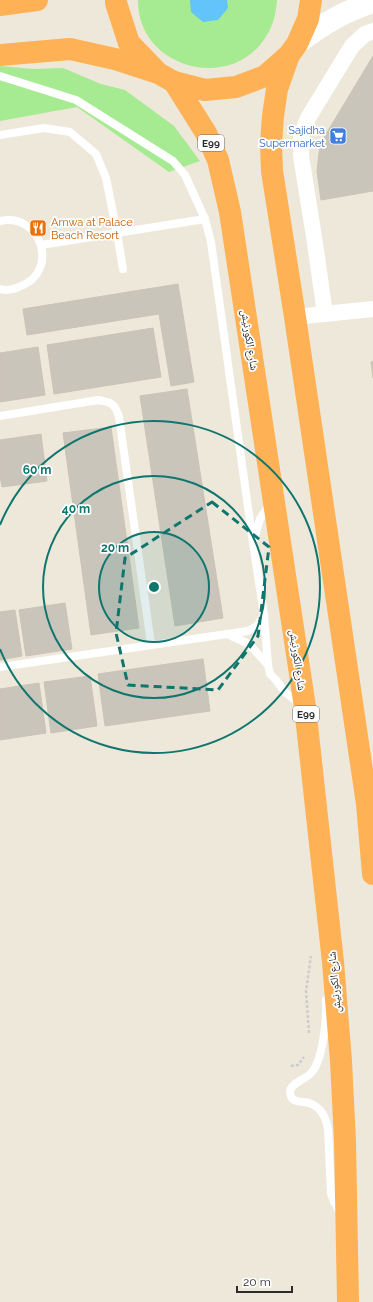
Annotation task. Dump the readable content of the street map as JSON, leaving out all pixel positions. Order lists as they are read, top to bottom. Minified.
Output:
{"streets":{"highway":["E99","شارع الكورنيش"]},"places":{"supermarket":["Sajidha Supermarket"],"restaurant":["Amwa at Palace Beach Resort"]},"scale_bar":"20 m","rings":["60 m","40 m","20 m"]}
